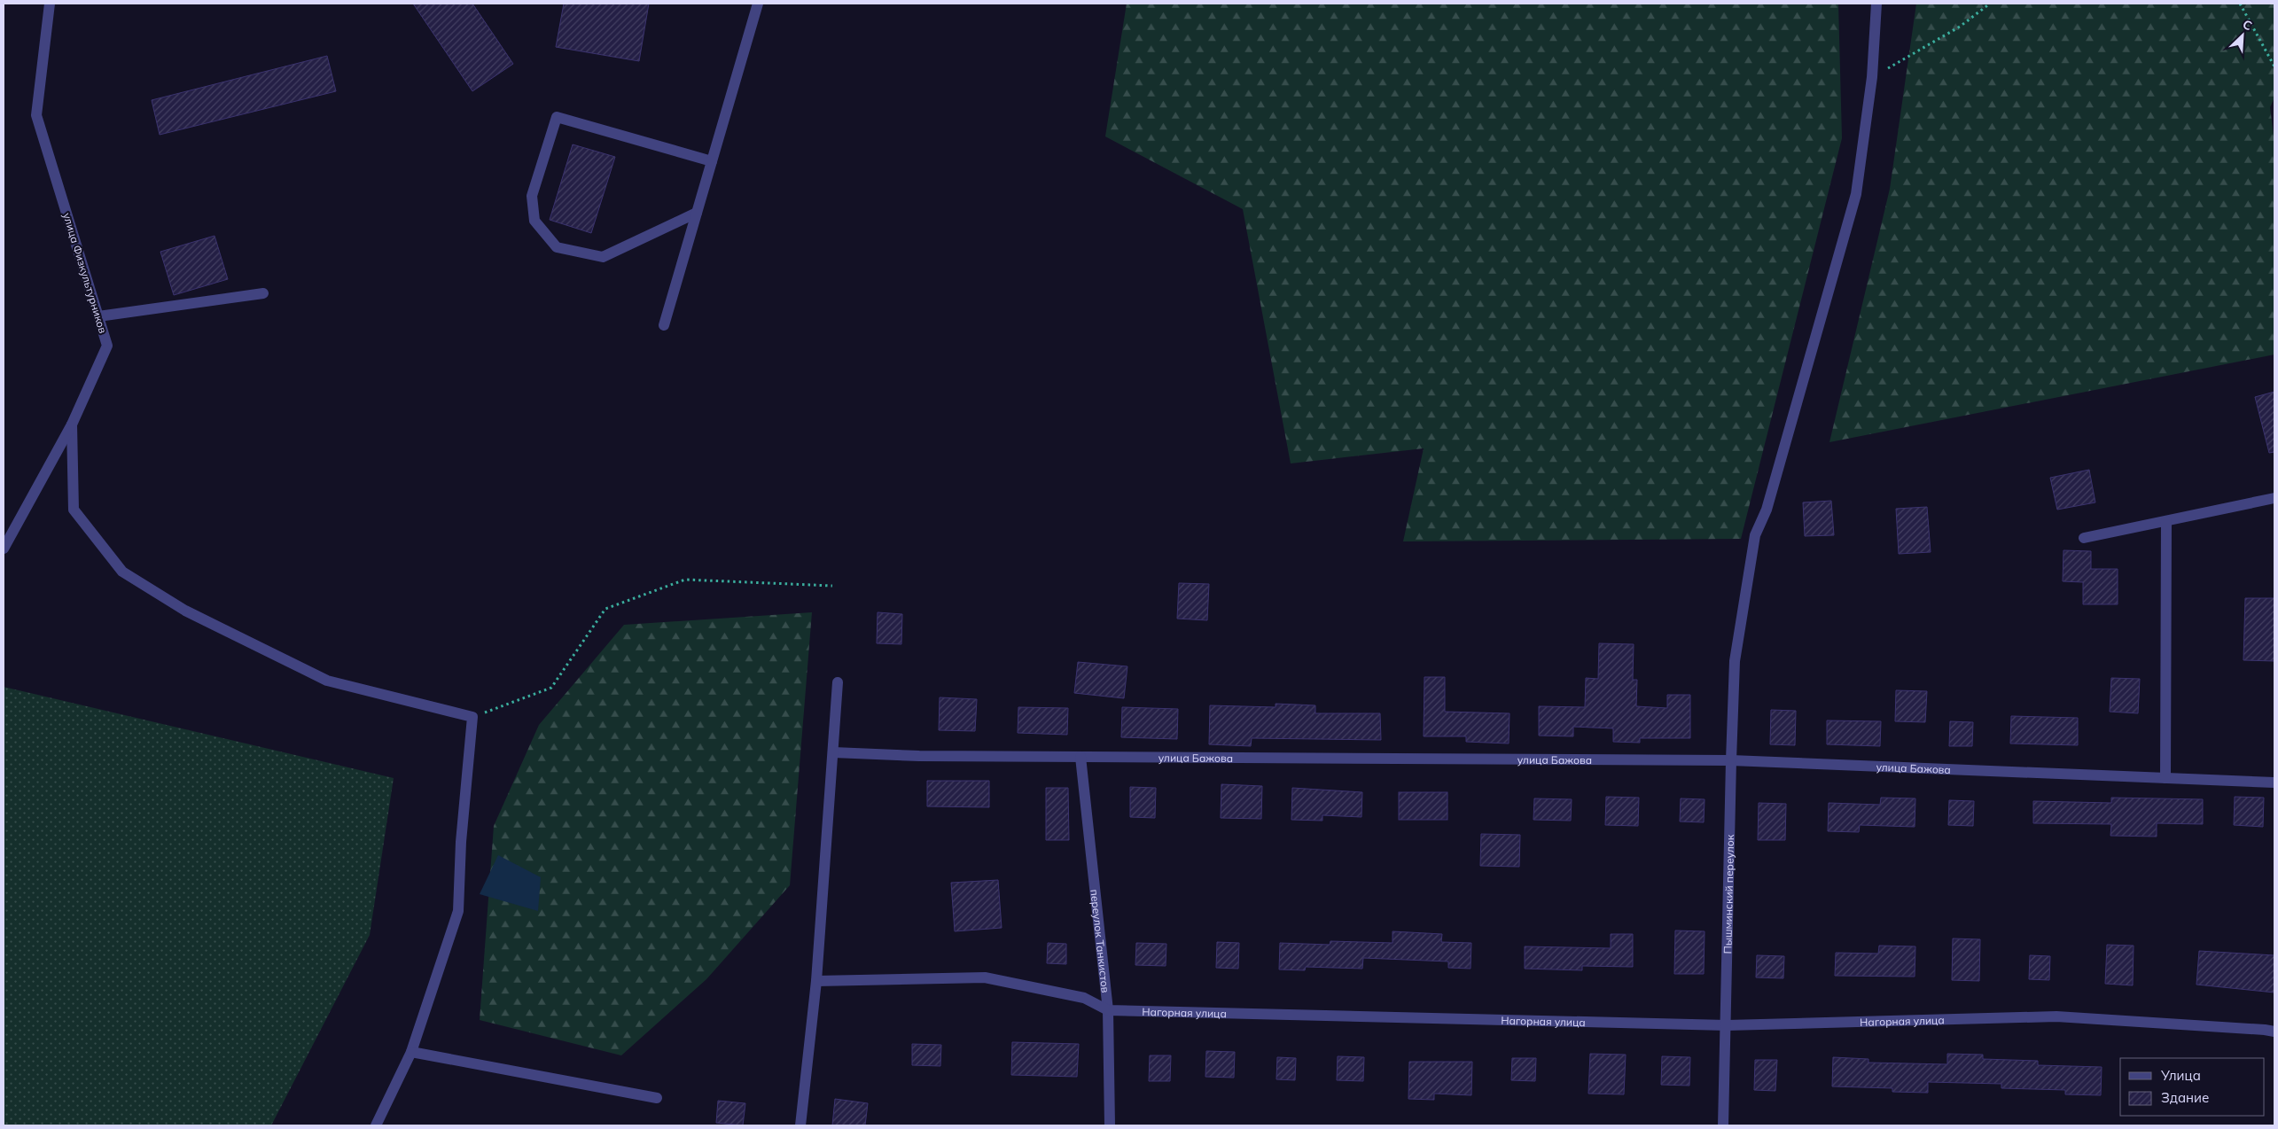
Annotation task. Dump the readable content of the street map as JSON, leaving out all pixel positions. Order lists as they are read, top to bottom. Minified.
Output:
{"streets":{"street":["улица Физкультурников","улица Бажова","Пышминский переулок","переулок Танкистов","Нагорная улица"]},"crossings":[["улица Бажова","Пышминский переулок"],["улица Бажова","переулок Танкистов"],["Пышминский переулок","Нагорная улица"],["переулок Танкистов","Нагорная улица"]],"legend":["Улица","Здание"],"north":"top right"}
